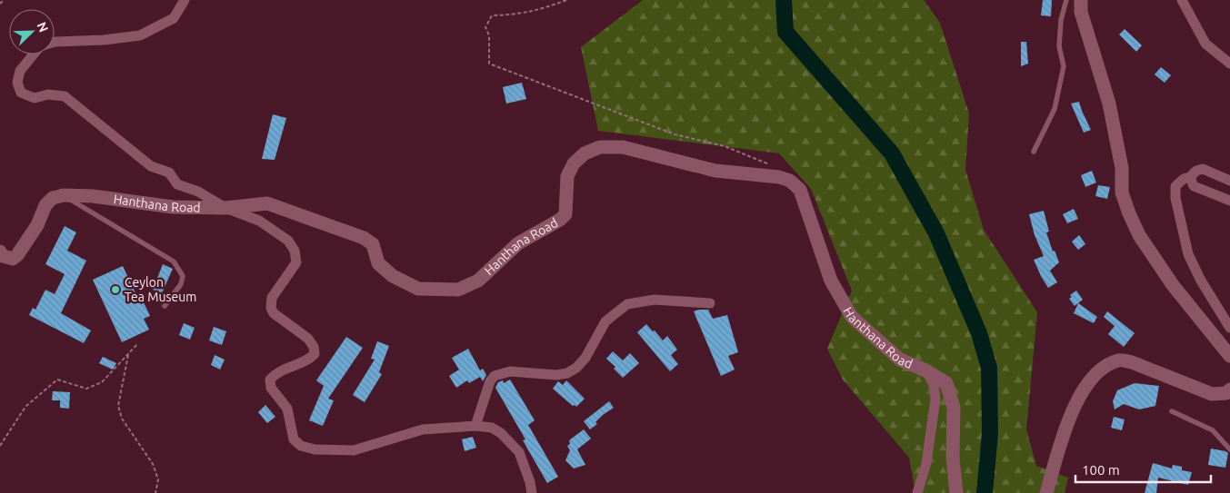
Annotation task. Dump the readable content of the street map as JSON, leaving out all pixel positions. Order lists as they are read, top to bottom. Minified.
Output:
{"streets":{"street":["Hanthana Road"]},"places":["Ceylon Tea Museum"],"scale_bar":"100 m","north":"top right"}
